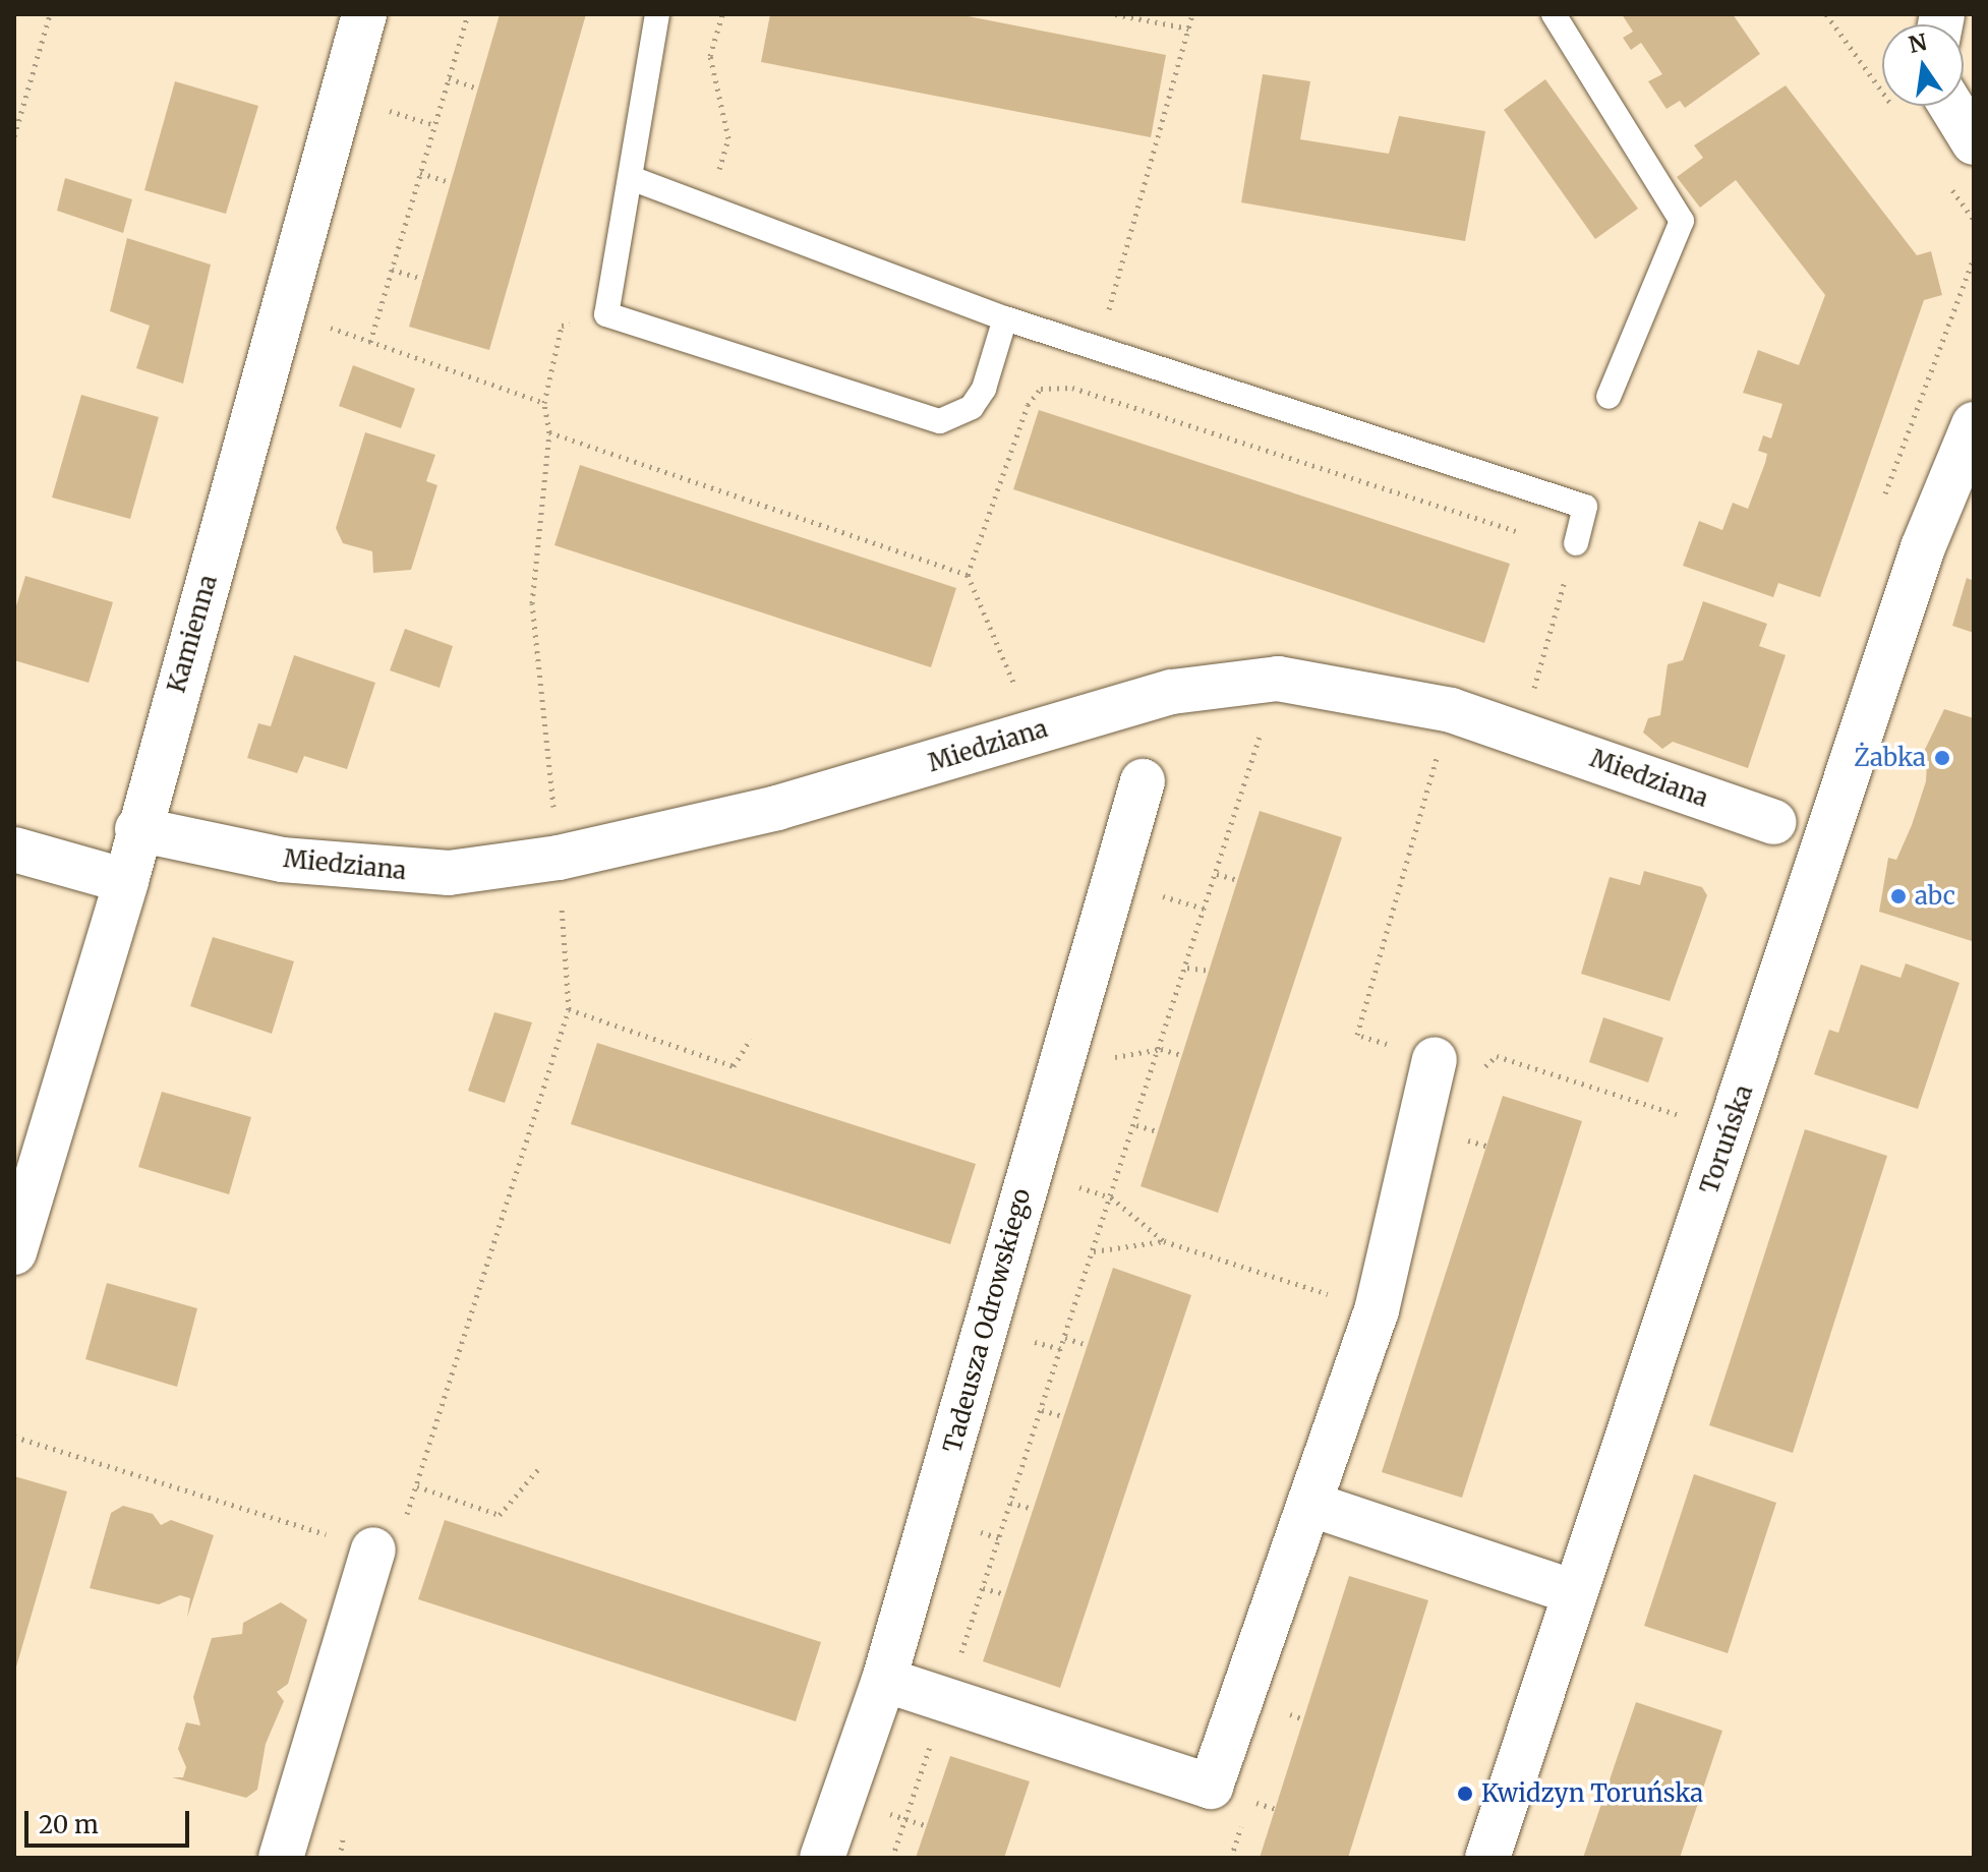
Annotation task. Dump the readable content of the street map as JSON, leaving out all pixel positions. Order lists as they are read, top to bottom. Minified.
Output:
{"streets":{"street":["Kamienna","Miedziana","Toruńska","Tadeusza Odrowskiego"]},"crossings":[["Kamienna","Miedziana"],["Miedziana","Toruńska"]],"places":["Żabka","abc","Kwidzyn Toruńska"],"scale_bar":"20 m","north":"top"}
